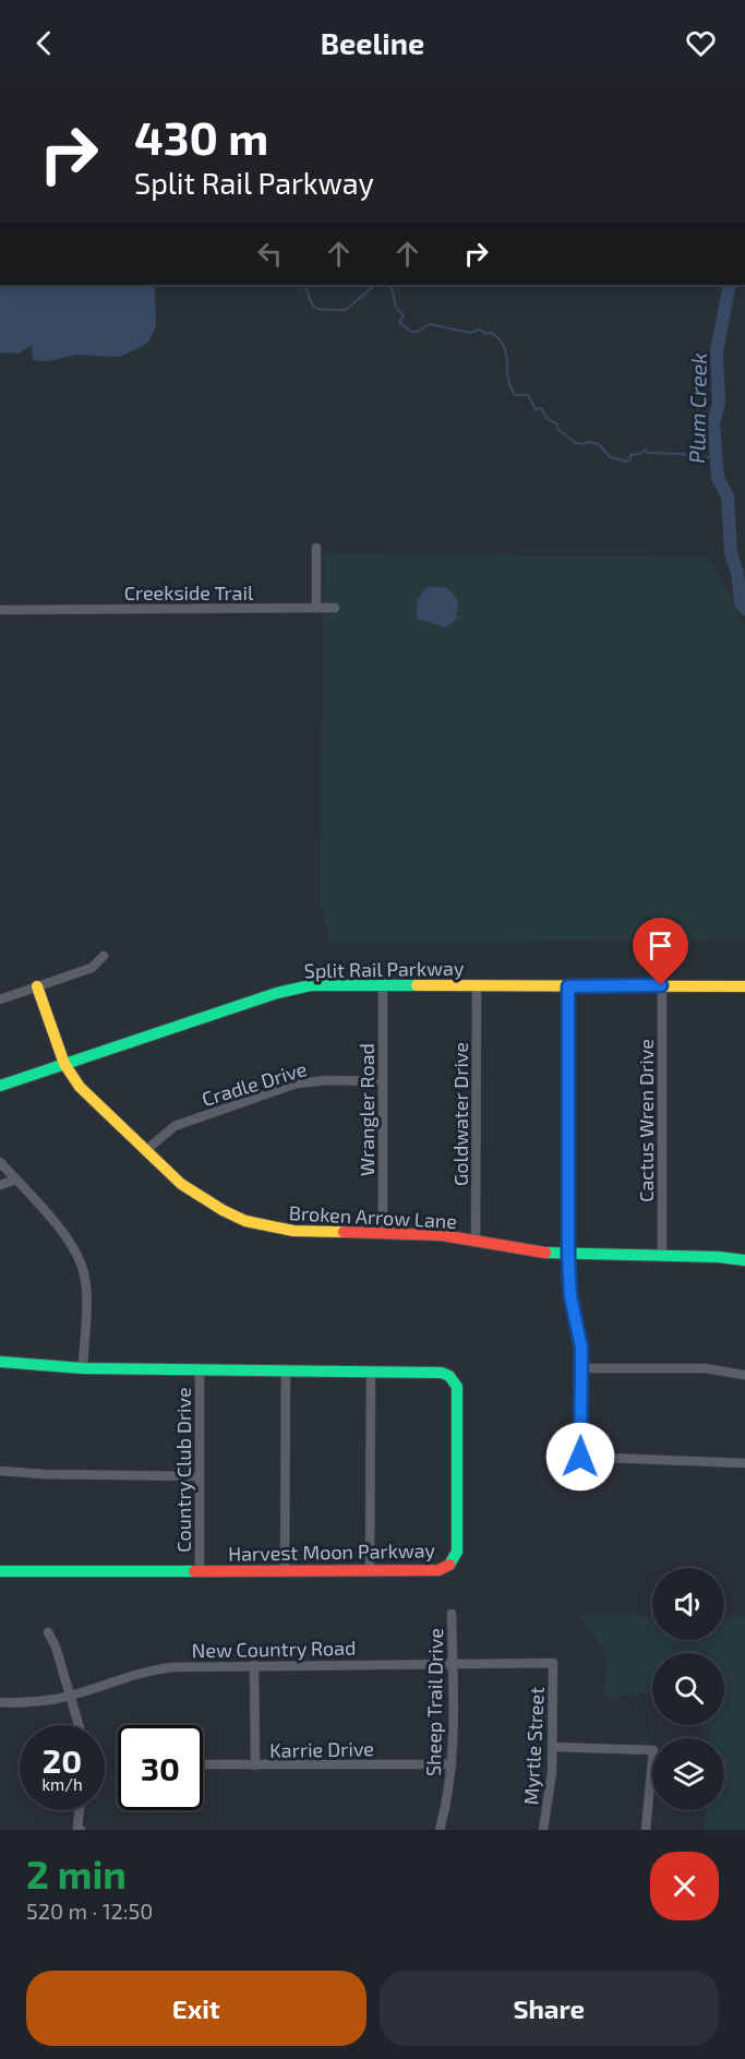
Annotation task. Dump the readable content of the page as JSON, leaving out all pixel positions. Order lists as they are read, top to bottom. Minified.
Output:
{"streets":{"street":["Creekside Trail","Split Rail Parkway","Cradle Drive","Wrangler Road","Goldwater Drive","Cactus Wren Drive","Broken Arrow Lane","Country Club Drive","Harvest Moon Parkway","New Country Road","Sheep Trail Drive","Myrtle Street","Karrie Drive"]},"crossings":[["Split Rail Parkway","Wrangler Road"],["Split Rail Parkway","Goldwater Drive"],["Split Rail Parkway","Cactus Wren Drive"],["Split Rail Parkway","Broken Arrow Lane"],["Cradle Drive","Wrangler Road"],["Cradle Drive","Broken Arrow Lane"],["Wrangler Road","Broken Arrow Lane"],["Goldwater Drive","Broken Arrow Lane"],["Cactus Wren Drive","Broken Arrow Lane"],["Country Club Drive","Harvest Moon Parkway"],["New Country Road","Sheep Trail Drive"],["New Country Road","Myrtle Street"],["Sheep Trail Drive","Karrie Drive"]],"water":["Plum Creek"],"page":{"header":"Beeline","turn":["430 m","Split Rail Parkway"],"speed":"20 km/h","limit":"30","heading":["2 min","520 m · 12:50"],"buttons":["Exit","Share"]}}
